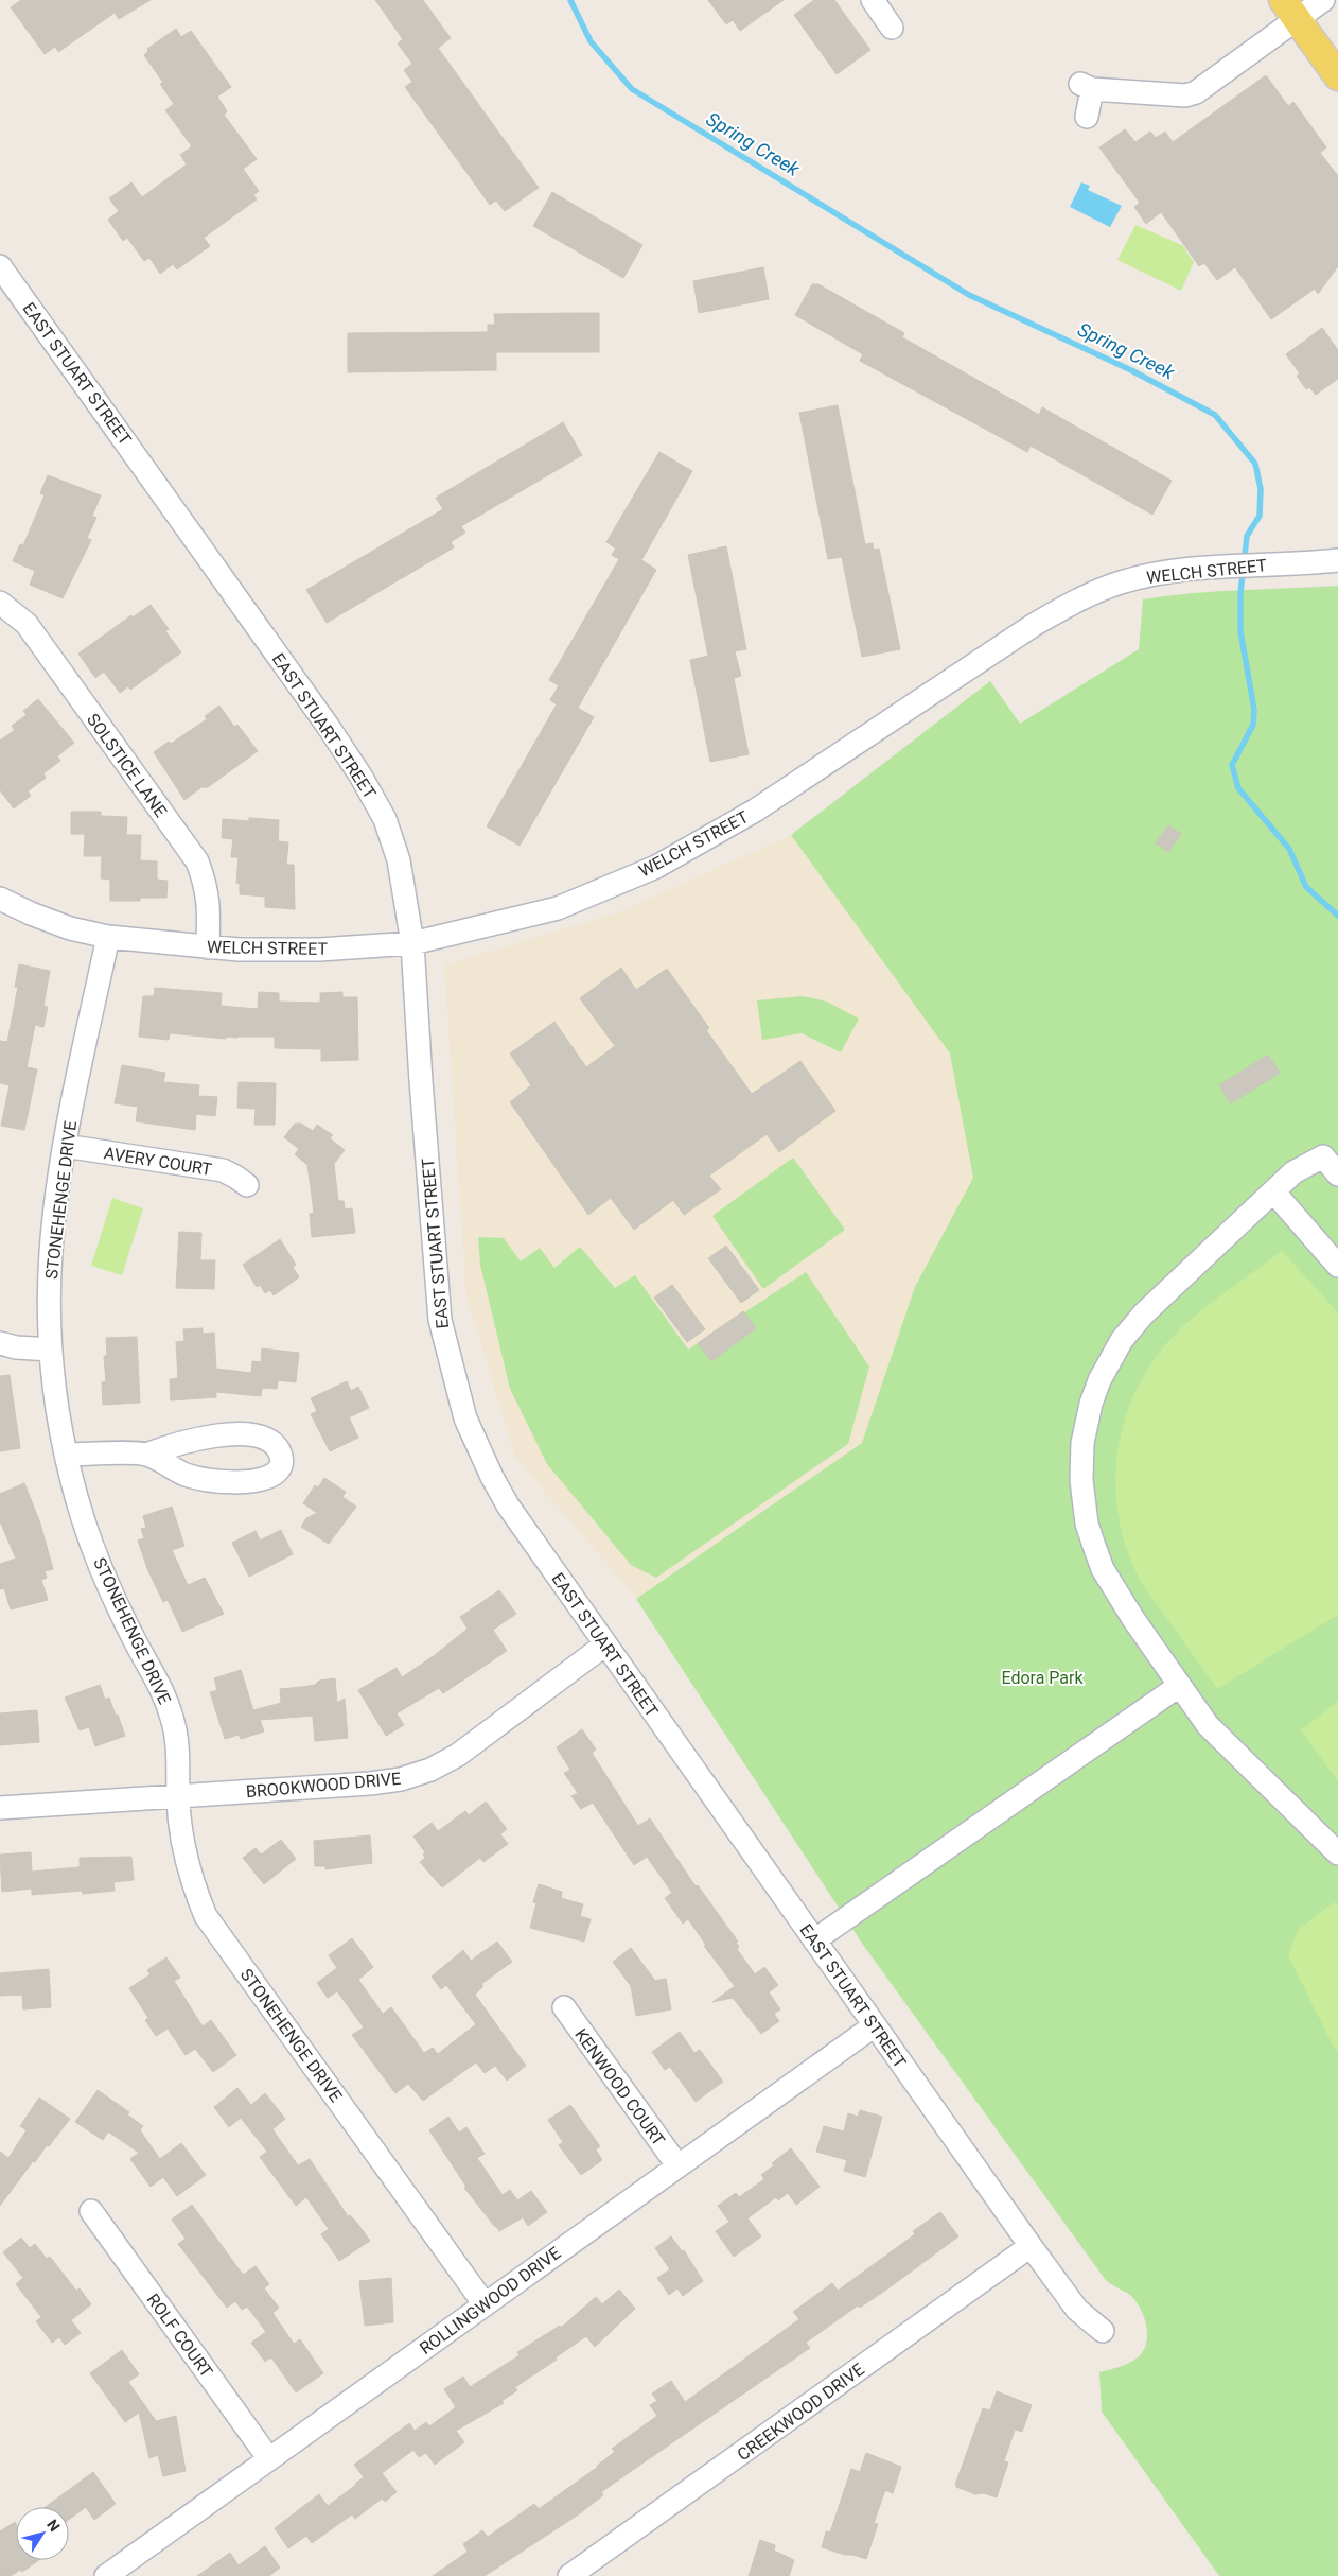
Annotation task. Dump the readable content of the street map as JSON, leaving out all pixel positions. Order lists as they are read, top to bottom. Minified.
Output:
{"streets":{"street":["EAST STUART STREET","WELCH STREET","SOLSTICE LANE","AVERY COURT","STONEHENGE DRIVE","BROOKWOOD DRIVE","KENWOOD COURT","ROLLINGWOOD DRIVE","ROLF COURT","CREEKWOOD DRIVE"]},"crossings":[["EAST STUART STREET","WELCH STREET"],["EAST STUART STREET","BROOKWOOD DRIVE"],["EAST STUART STREET","ROLLINGWOOD DRIVE"],["EAST STUART STREET","CREEKWOOD DRIVE"],["WELCH STREET","SOLSTICE LANE"],["WELCH STREET","STONEHENGE DRIVE"],["AVERY COURT","STONEHENGE DRIVE"],["STONEHENGE DRIVE","BROOKWOOD DRIVE"],["STONEHENGE DRIVE","ROLLINGWOOD DRIVE"],["KENWOOD COURT","ROLLINGWOOD DRIVE"],["ROLLINGWOOD DRIVE","ROLF COURT"]],"water":["Spring Creek"],"parks":["Edora Park"],"north":"top right"}
